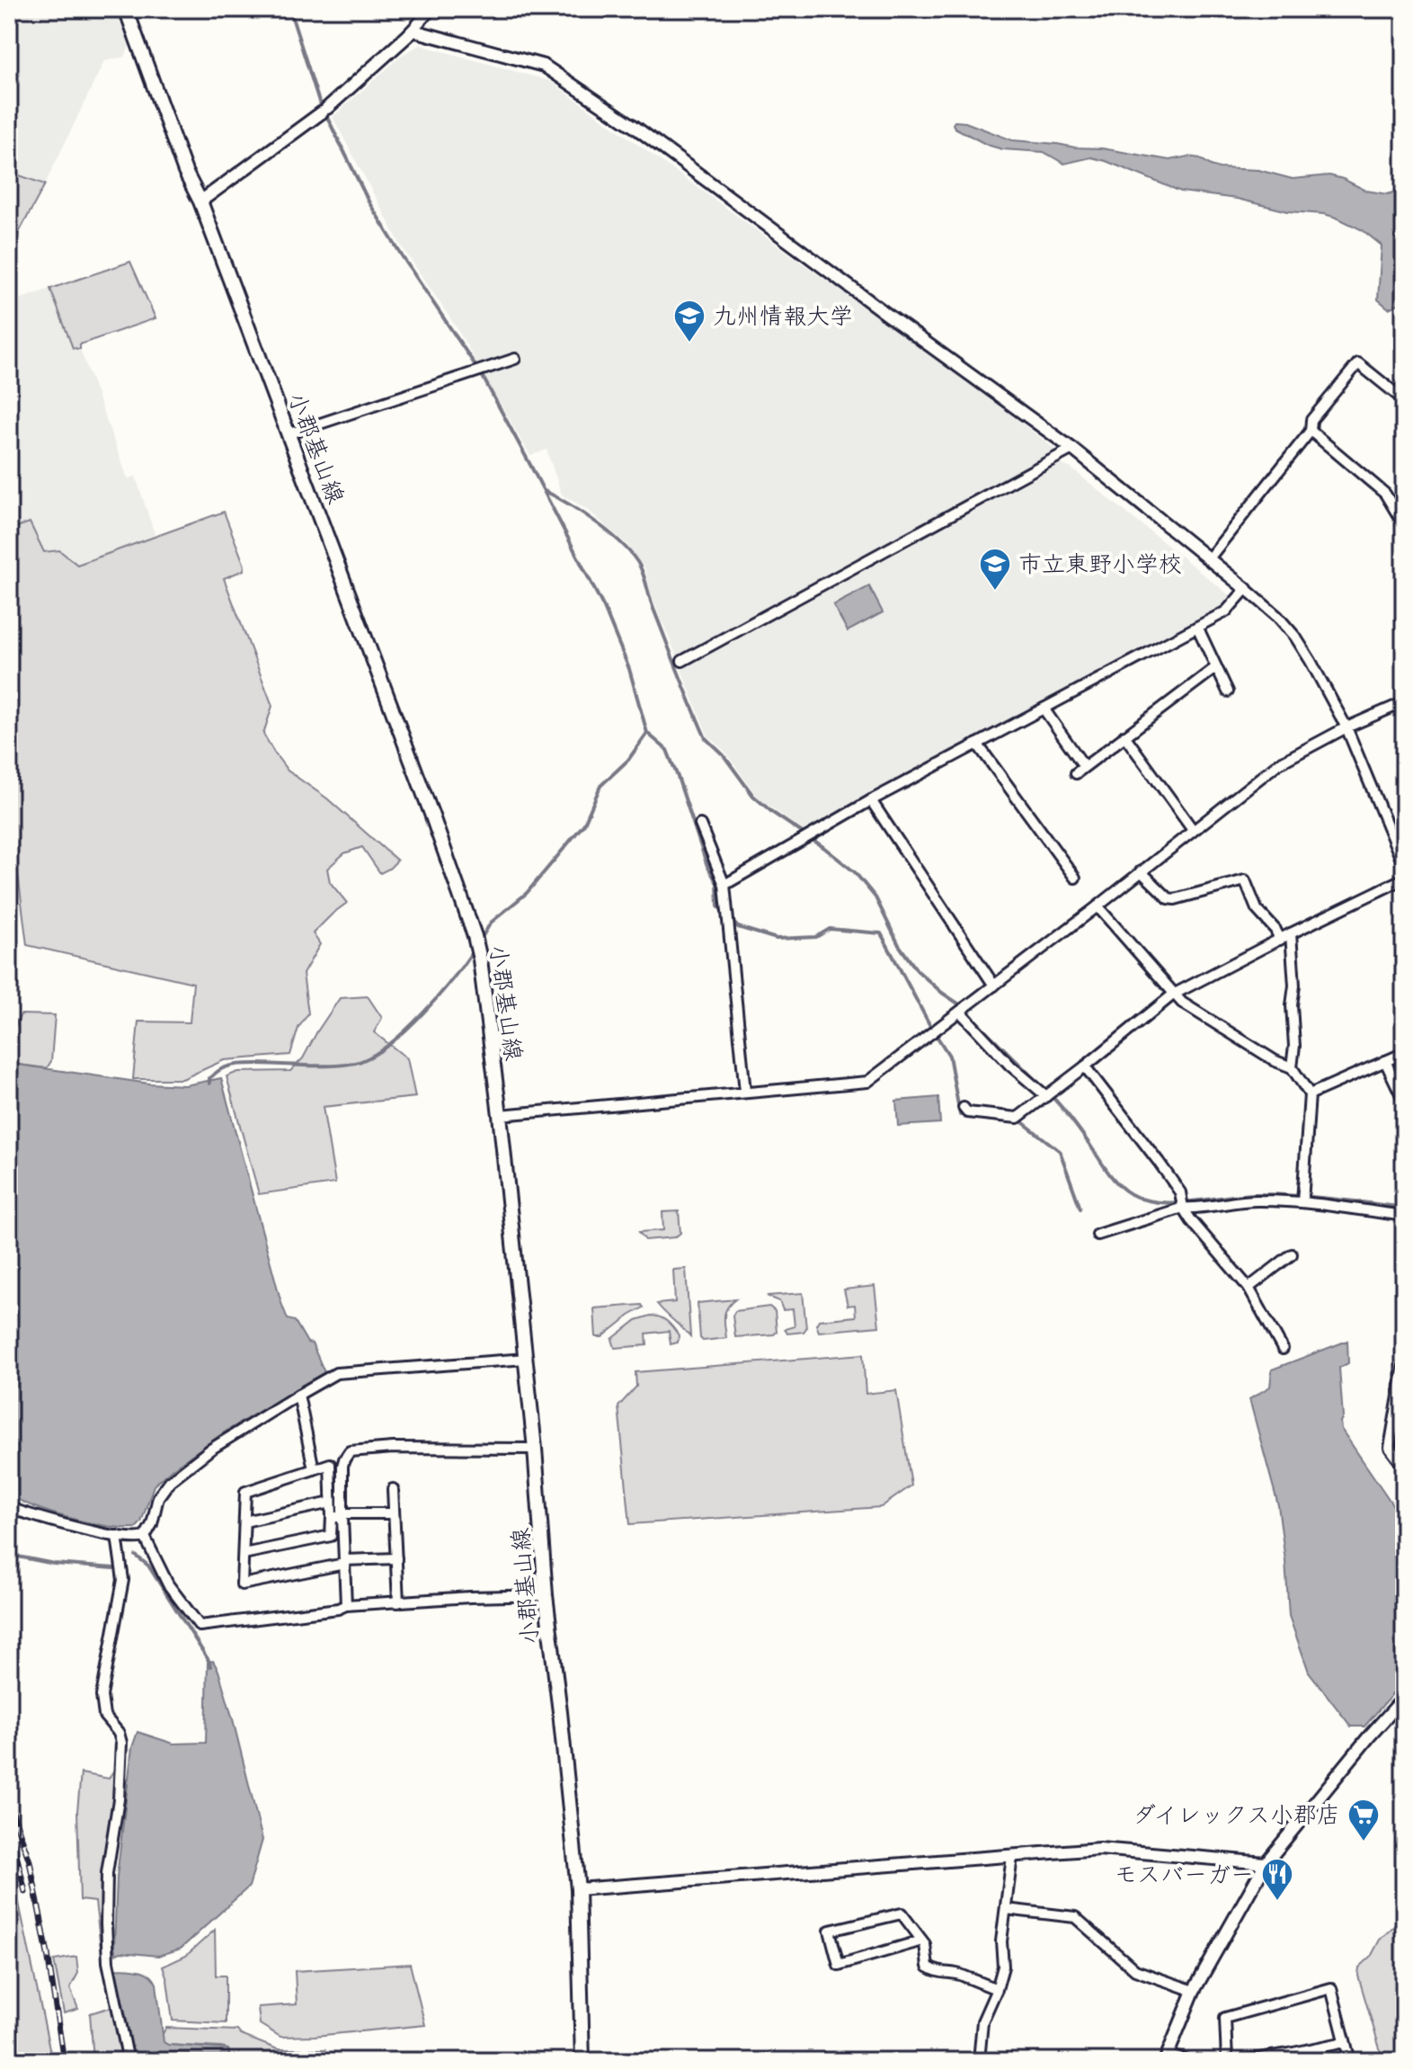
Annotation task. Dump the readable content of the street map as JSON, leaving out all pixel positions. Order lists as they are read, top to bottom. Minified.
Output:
{"streets":{"main road":["小郡基山線"]},"places":{"school or university":["九州情報大学","市立東野小学校"],"supermarket":["ダイレックス小郡店"],"restaurant":["モスバーガー"]}}
